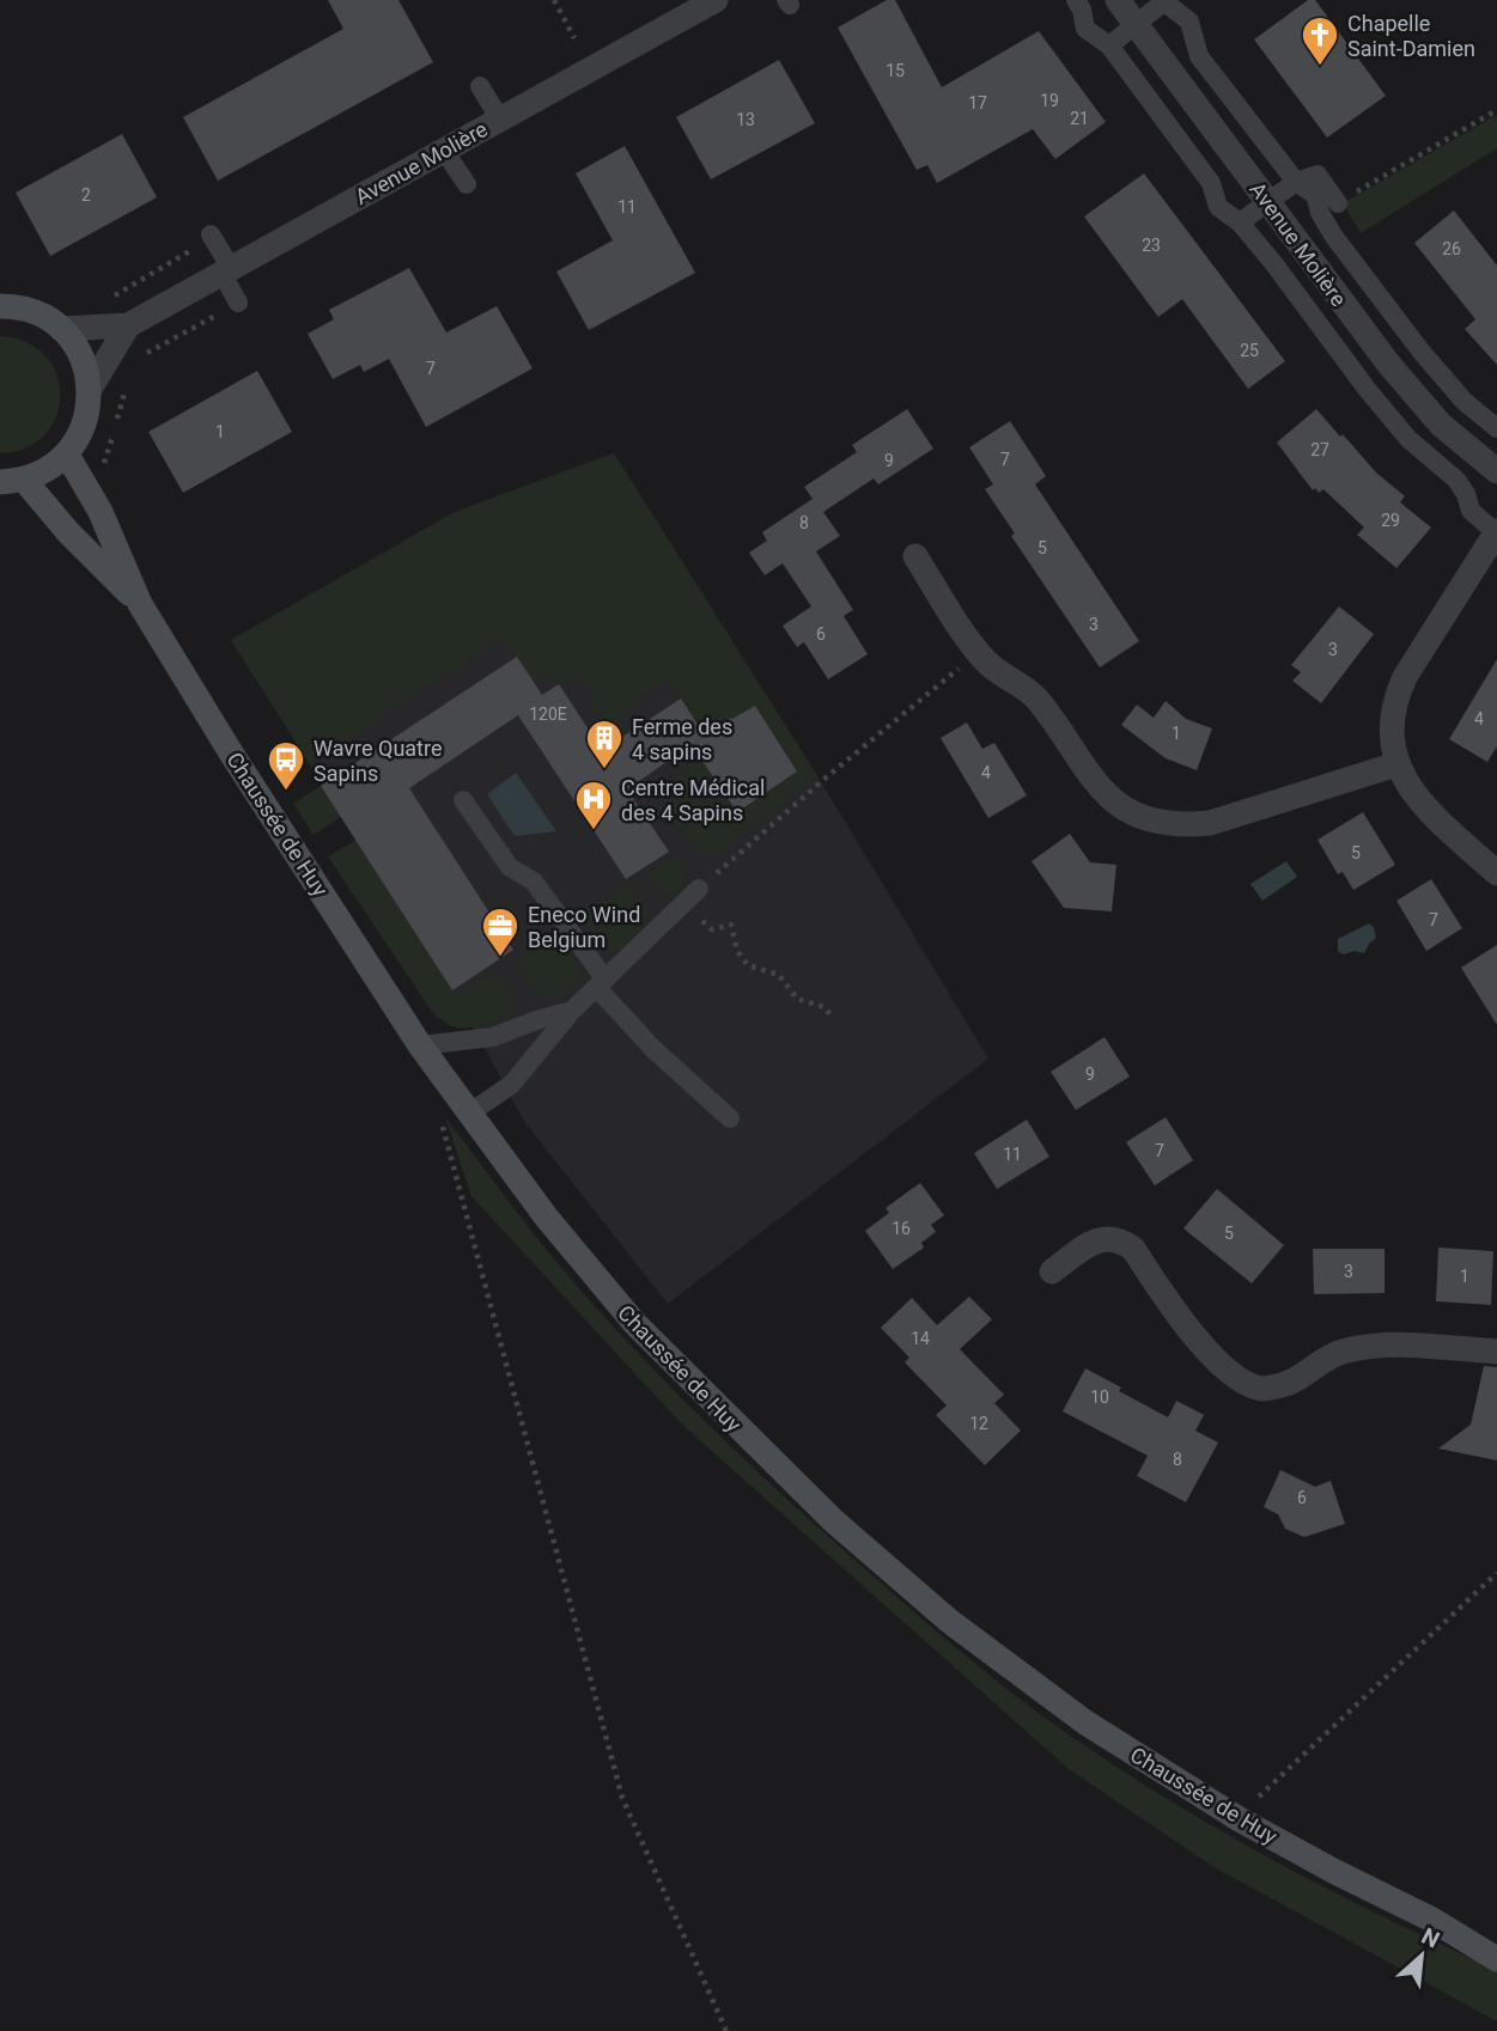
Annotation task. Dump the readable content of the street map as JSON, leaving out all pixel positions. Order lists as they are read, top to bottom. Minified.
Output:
{"streets":{"main road":["Chaussée de Huy"],"street":["Avenue Molière"]},"places":{"church":["Chapelle Saint-Damien"],"building":["Ferme des 4 sapins"],"bus stop":["Wavre Quatre Sapins"],"hospital":["Centre Médical des 4 Sapins"],"office":["Eneco Wind Belgium"]},"house_numbers":["15","19","17","21","13","2","11","23","26","25","7","1","27","7","9","29","8","5","3","6","3","120E","4","1","4","5","7","9","7","11","16","5","3","1","14","10","12","8","6"],"north":"top right"}
